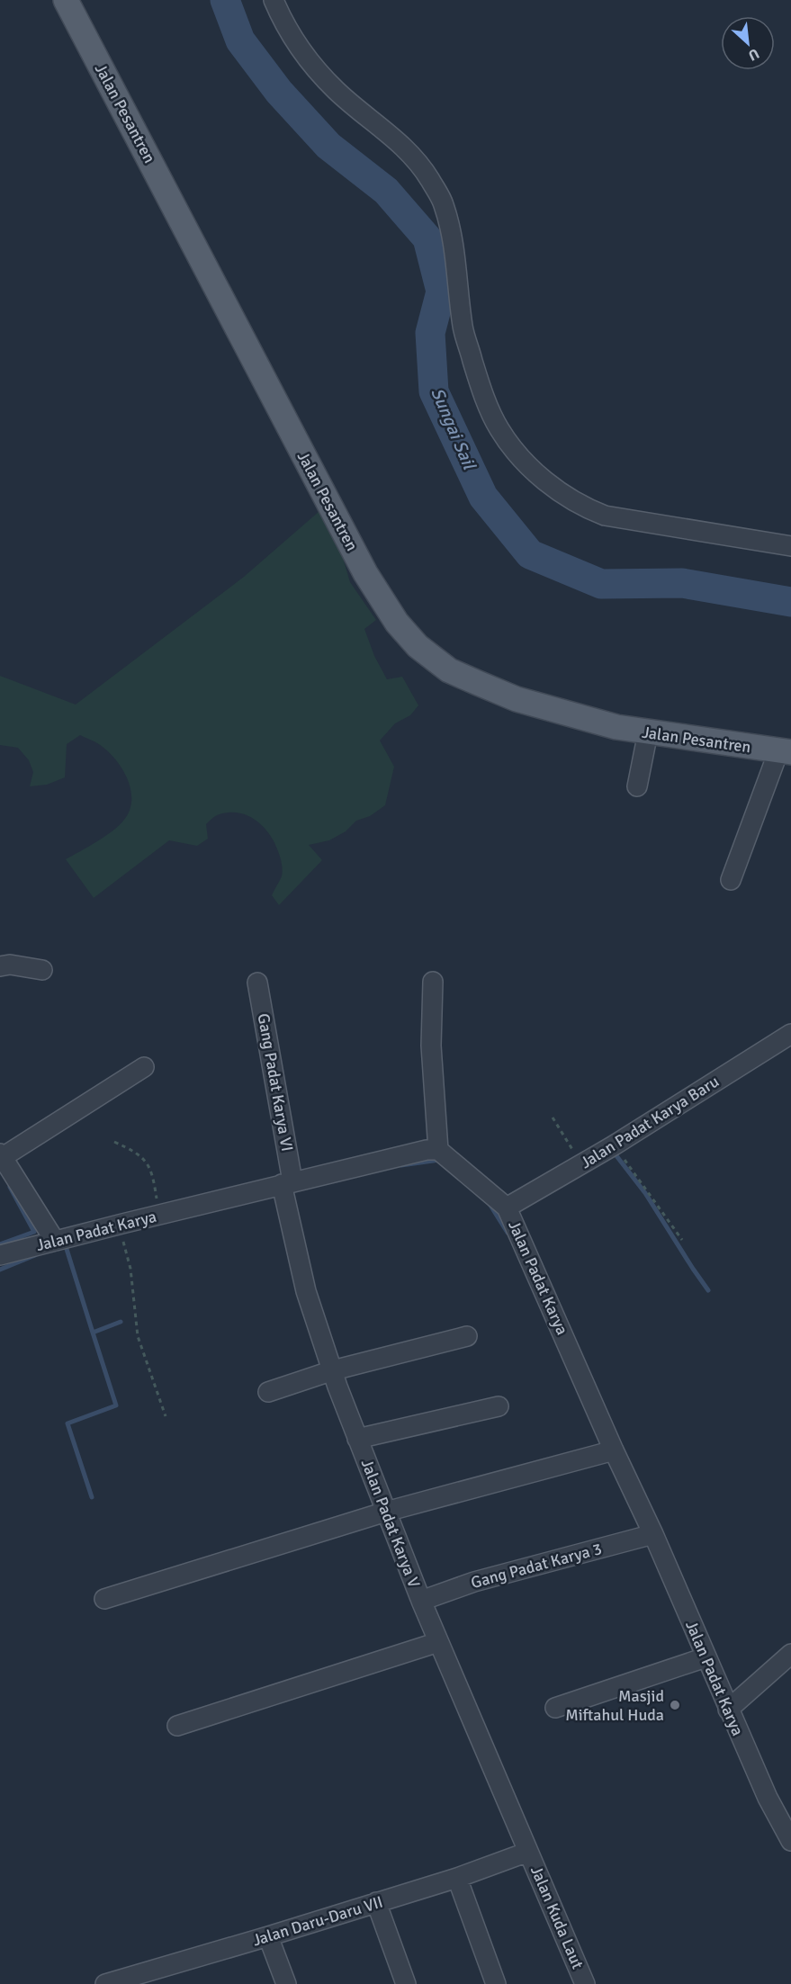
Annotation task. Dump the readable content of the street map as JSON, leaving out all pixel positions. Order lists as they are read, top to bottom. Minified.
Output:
{"streets":{"main road":["Jalan Pesantren"],"street":["Gang Padat Karya VI","Jalan Padat Karya Baru","Jalan Padat Karya","Jalan Padat Karya V","Gang Padat Karya 3","Jalan Kuda Laut","Jalan Daru-Daru VII"]},"crossings":[["Gang Padat Karya VI","Jalan Padat Karya"],["Gang Padat Karya VI","Jalan Padat Karya V"],["Jalan Padat Karya Baru","Jalan Padat Karya"],["Jalan Padat Karya","Jalan Padat Karya V"],["Jalan Padat Karya","Gang Padat Karya 3"],["Jalan Padat Karya V","Gang Padat Karya 3"],["Jalan Padat Karya V","Jalan Kuda Laut"],["Jalan Padat Karya V","Jalan Daru-Daru VII"],["Jalan Kuda Laut","Jalan Daru-Daru VII"]],"water":["Sungai Sail"],"places":["Masjid Miftahul Huda"],"north":"bottom right"}
